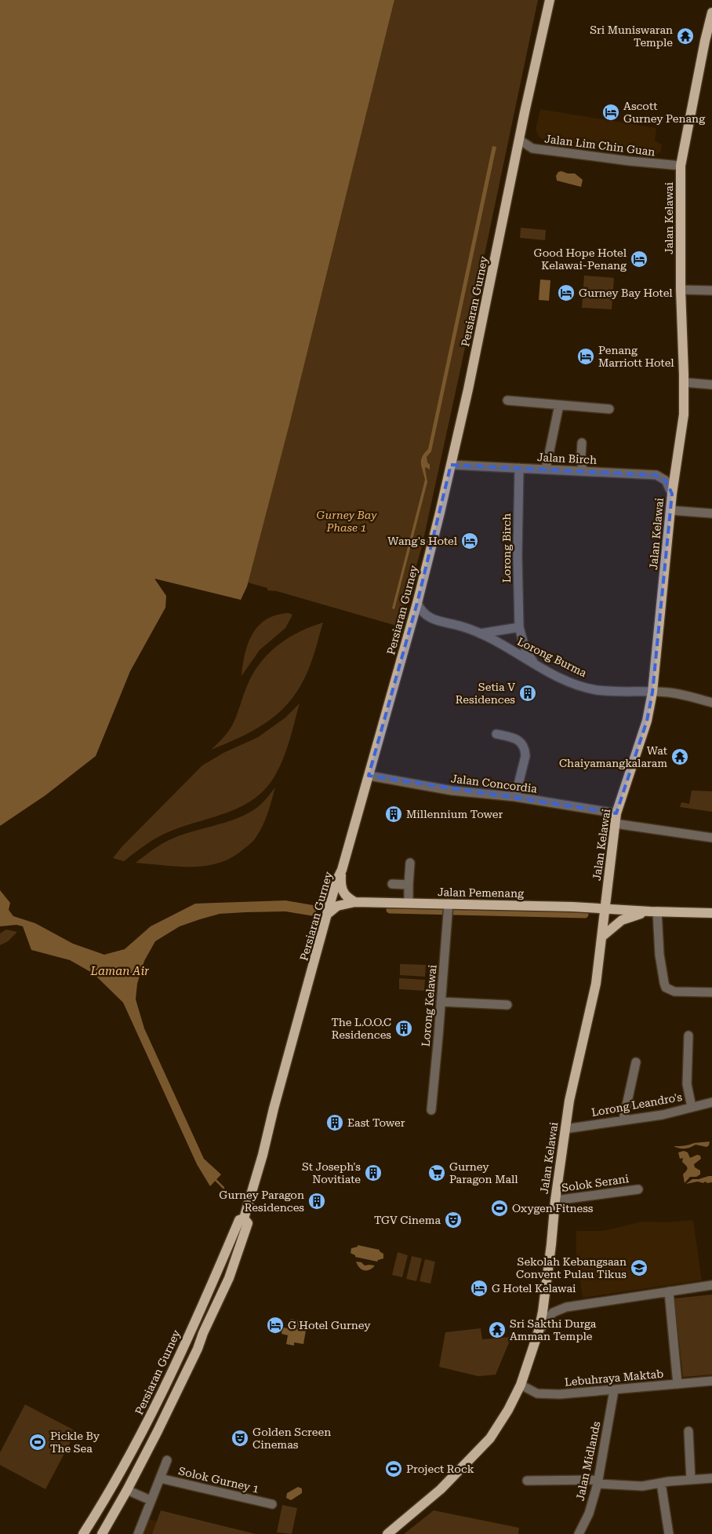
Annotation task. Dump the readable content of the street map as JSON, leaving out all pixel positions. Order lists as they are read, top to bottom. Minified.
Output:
{"streets":{"main road":["Jalan Kelawai","Persiaran Gurney","Jalan Pemenang"],"street":["Jalan Lim Chin Guan","Jalan Birch","Lorong Birch","Lorong Burma","Jalan Concordia","Lorong Kelawai","Lorong Leandro's","Solok Serani","Lebuhraya Maktab","Jalan Midlands","Solok Gurney 1"]},"crossings":[["Jalan Lim Chin Guan","Jalan Kelawai"],["Jalan Lim Chin Guan","Persiaran Gurney"],["Jalan Kelawai","Jalan Birch"],["Jalan Kelawai","Lorong Burma"],["Jalan Kelawai","Jalan Concordia"],["Jalan Kelawai","Jalan Pemenang"],["Jalan Kelawai","Lorong Leandro's"],["Jalan Kelawai","Solok Serani"],["Jalan Kelawai","Lebuhraya Maktab"],["Persiaran Gurney","Jalan Birch"],["Persiaran Gurney","Lorong Burma"],["Persiaran Gurney","Jalan Concordia"],["Persiaran Gurney","Jalan Pemenang"],["Jalan Birch","Lorong Birch"],["Lorong Birch","Lorong Burma"],["Jalan Pemenang","Lorong Kelawai"],["Lebuhraya Maktab","Jalan Midlands"]],"water":["Laman Air"],"parks":["Gurney Bay Phase 1"],"places":{"temple":["Sri Muniswaran Temple","Wat Chaiyamangkalaram","Sri Sakthi Durga Amman Temple"],"hotel":["Ascott Gurney Penang","Good Hope Hotel Kelawai-Penang","Gurney Bay Hotel","Penang Marriott Hotel","Wang's Hotel","G Hotel Kelawai","G Hotel Gurney"],"building":["Setia V Residences","Millennium Tower","The L.O.O.C Residences","East Tower","St Joseph's Novitiate","Gurney Paragon Residences"],"supermarket":["Gurney Paragon Mall"],"sports":["Oxygen Fitness","Pickle By The Sea","Project Rock"],"theatre":["TGV Cinema","Golden Screen Cinemas"],"school or university":["Sekolah Kebangsaan Convent Pulau Tikus"]}}
